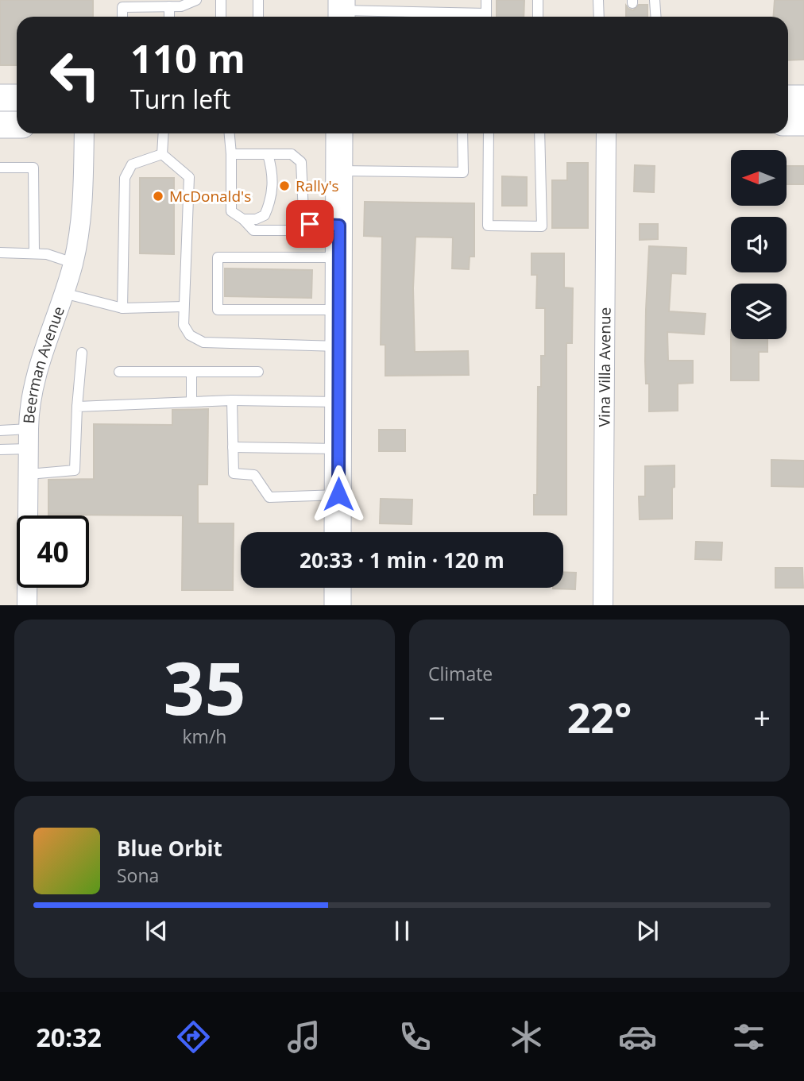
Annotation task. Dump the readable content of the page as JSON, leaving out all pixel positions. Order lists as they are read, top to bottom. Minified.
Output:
{"streets":{"street":["Beerman Avenue","Vina Villa Avenue"]},"places":["Rally's","McDonald's"],"north":"left","page":{"turn":["110 m","Turn left"],"limit":"40","trip":"20:33 · 1 min · 120 m","tile":[["35","km/h"],"Climate"],"heat":["−","22°","+"],"song":["Blue Orbit","Sona"],"tabs":"20:32"}}
